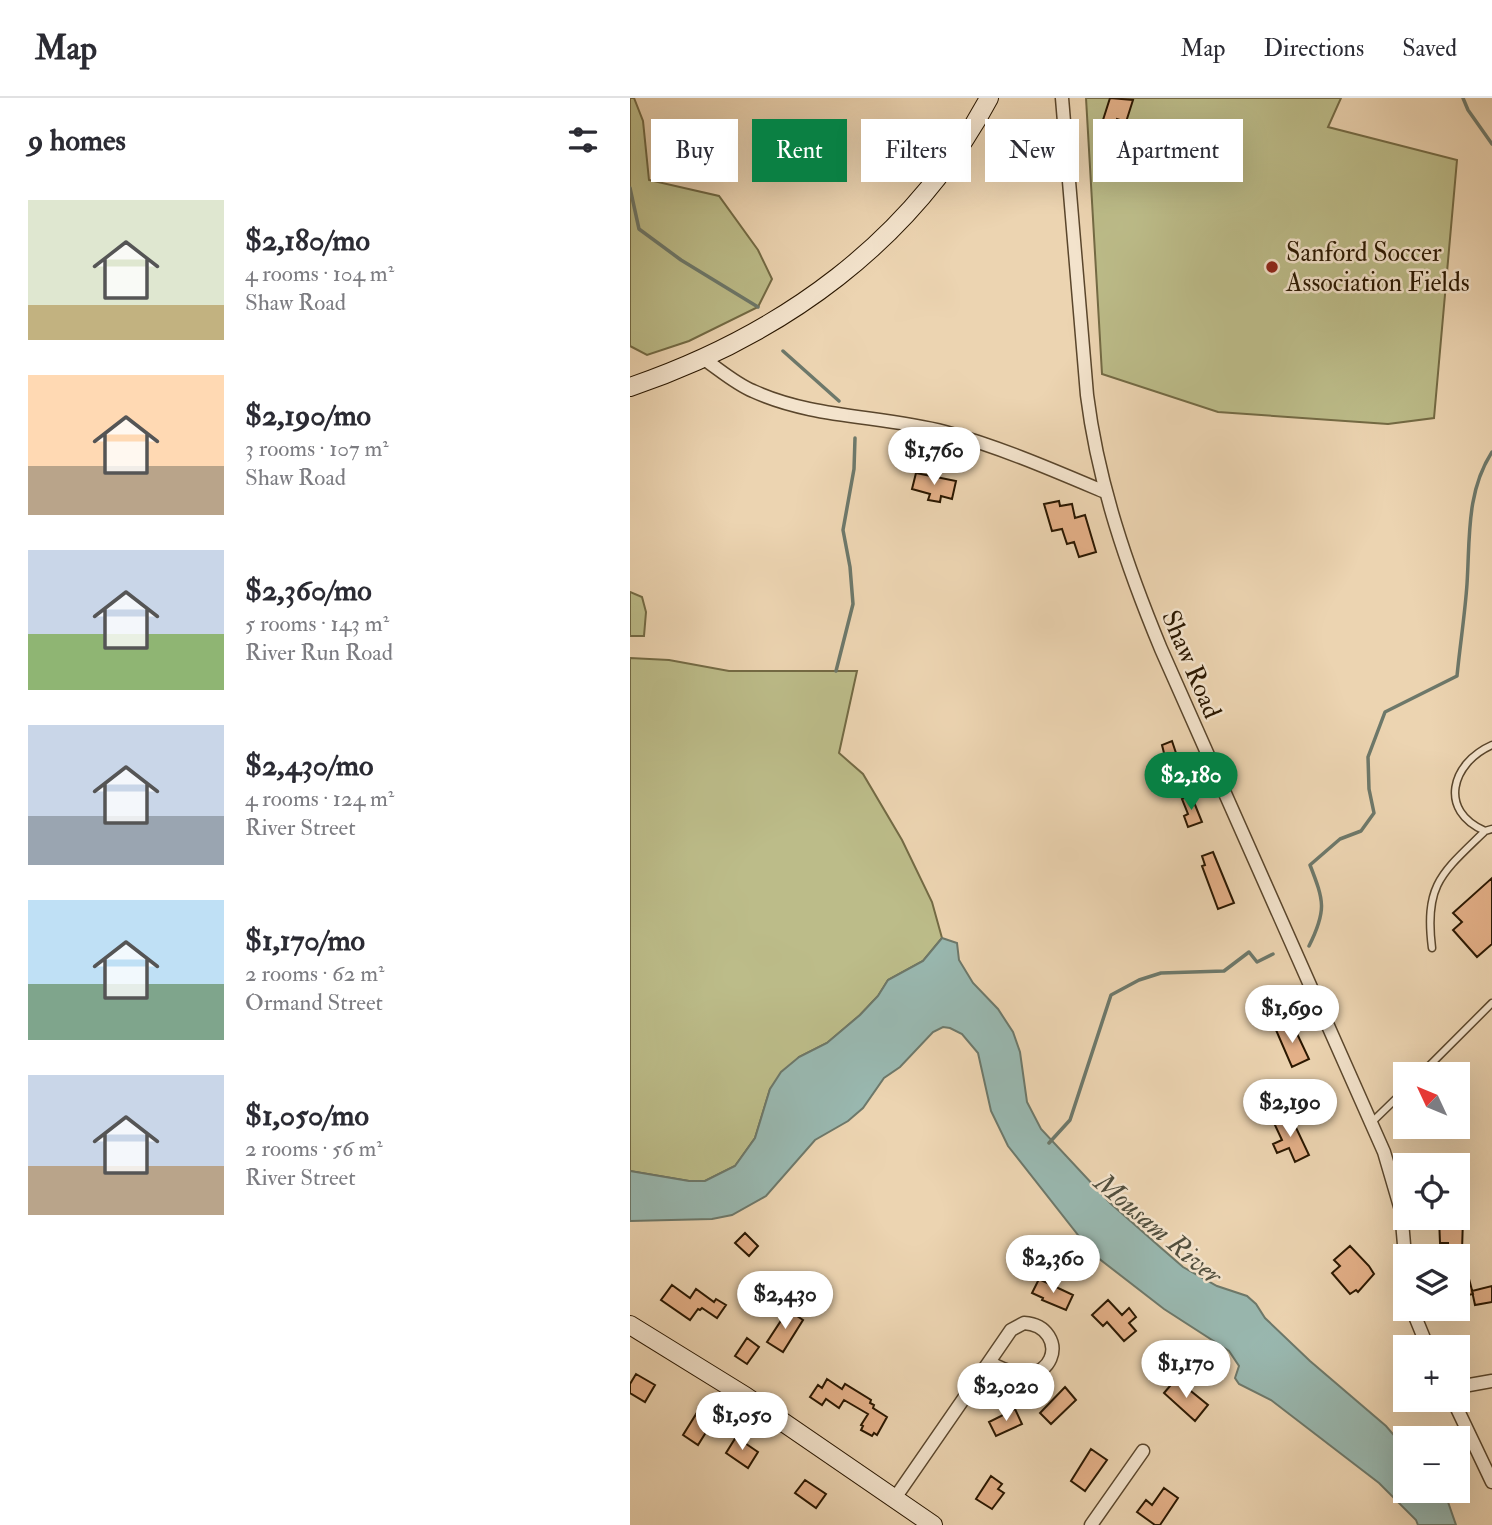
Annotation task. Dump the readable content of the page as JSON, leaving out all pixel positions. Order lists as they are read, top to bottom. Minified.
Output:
{"streets":{"street":["Shaw Road"]},"water":["Mousam River"],"places":["Sanford Soccer Association Fields"],"north":"top left","page":{"header":"Map","nav":["Map","Directions","Saved"],"heading":"9 homes","chip":["Buy","Rent","Filters","New","Apartment"],"list":[{"name":"$2,180/mo","note":"4 rooms · 104 m² · Shaw Road"},{"name":"$2,190/mo","note":"3 rooms · 107 m² · Shaw Road"},{"name":"$2,360/mo","note":"5 rooms · 143 m² · River Run Road"},{"name":"$2,430/mo","note":"4 rooms · 124 m² · River Street"},{"name":"$1,170/mo","note":"2 rooms · 62 m² · Ormand Street"},{"name":"$1,050/mo","note":"2 rooms · 56 m² · River Street"}],"price":["$1,760","$2,180","$1,690","$2,190","$2,360","$2,430","$1,170","$2,020","$1,050"],"map_buttons":["+","−"]}}
